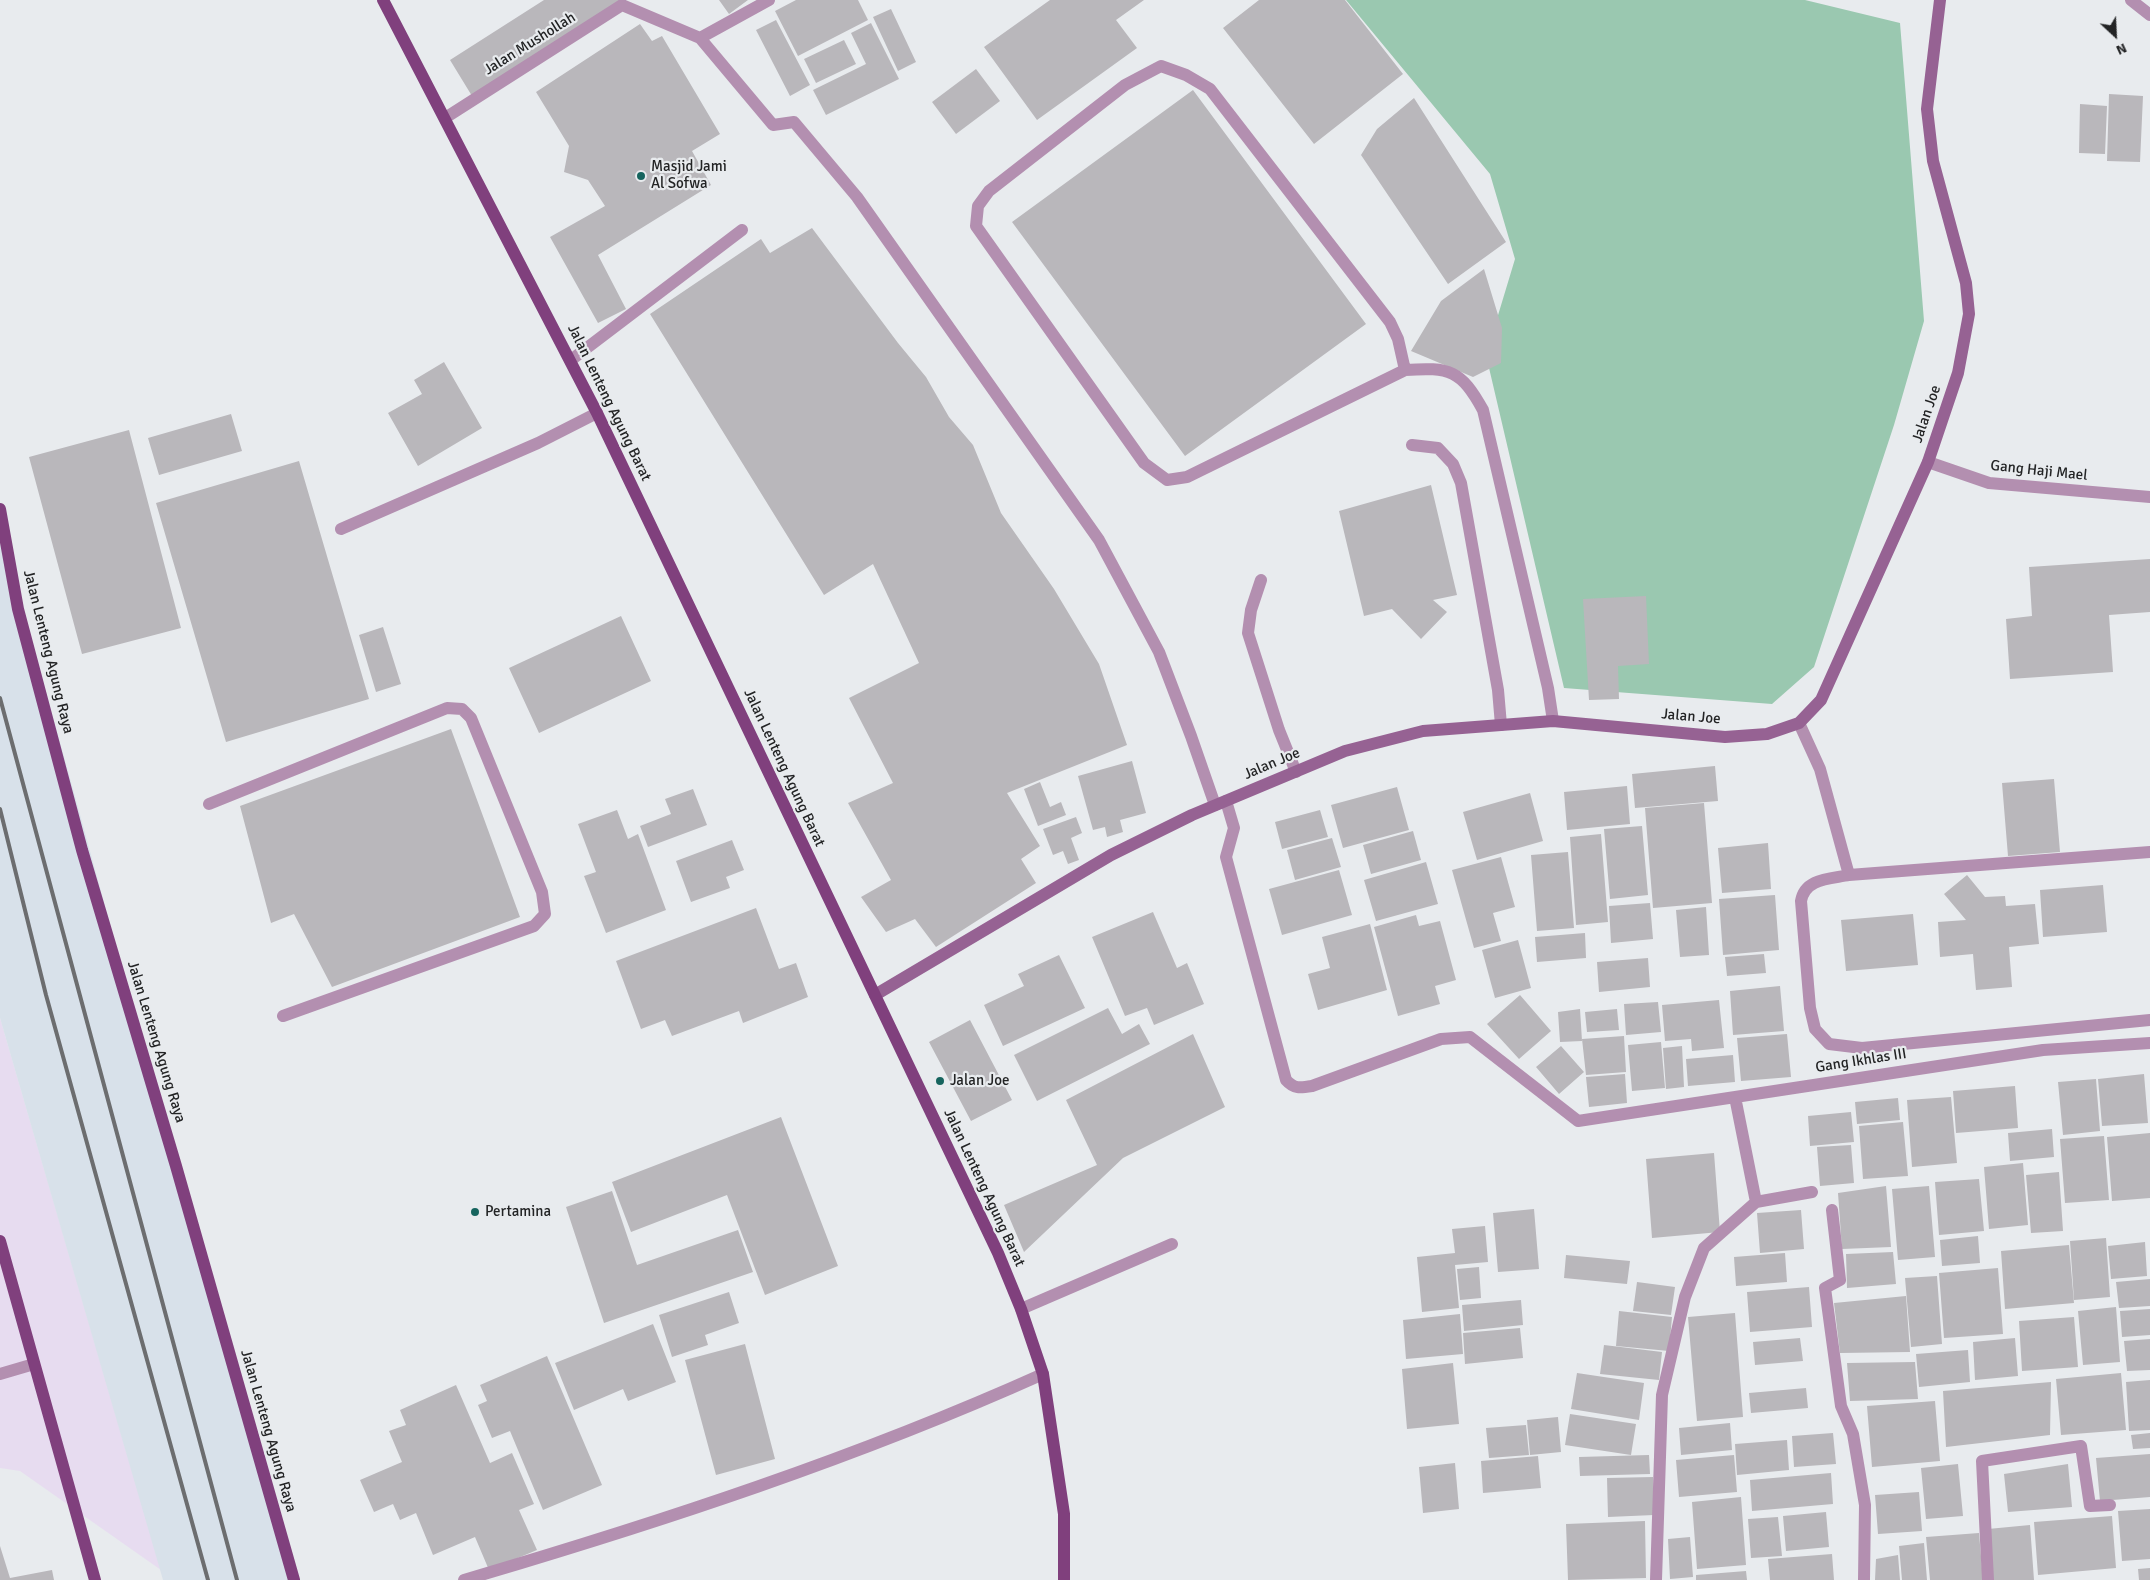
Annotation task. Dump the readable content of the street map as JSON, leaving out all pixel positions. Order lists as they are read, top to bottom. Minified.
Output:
{"streets":{"main road":["Jalan Lenteng Agung Barat","Jalan Lenteng Agung Raya"],"street":["Jalan Mushollah","Jalan Joe","Gang Haji Mael","Gang Ikhlas III"]},"crossings":[["Jalan Mushollah","Jalan Lenteng Agung Barat"],["Jalan Lenteng Agung Barat","Jalan Joe"],["Jalan Joe","Gang Haji Mael"],["Jalan Joe","Gang Ikhlas III"]],"places":["Masjid Jami Al Sofwa","Jalan Joe","Pertamina"],"north":"bottom right"}
